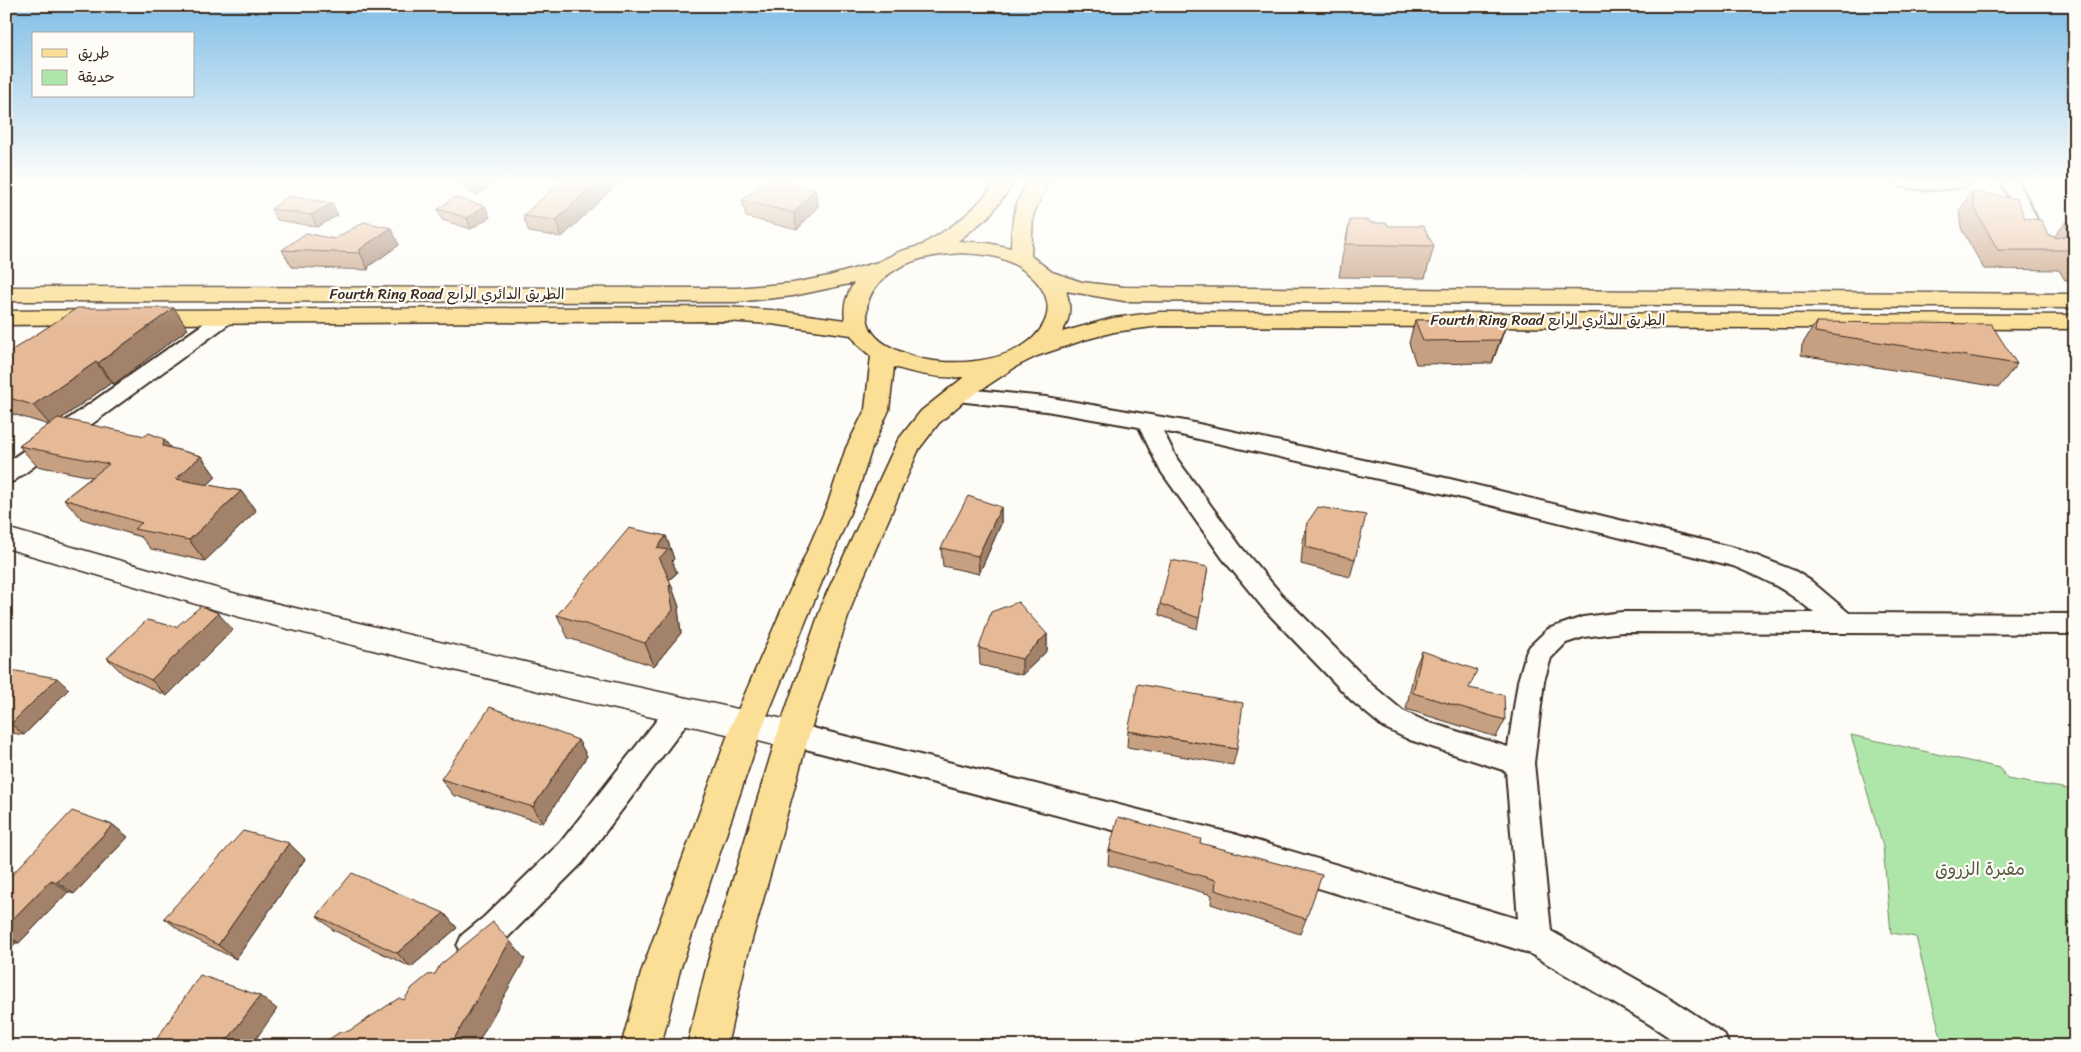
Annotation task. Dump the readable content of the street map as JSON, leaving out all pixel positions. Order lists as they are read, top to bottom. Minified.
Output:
{"streets":{"main road":["Fourth Ring Road الطريق الدائري الرابع"]},"parks":["مقبرة الزروق"],"legend":["طريق","حديقة"]}
